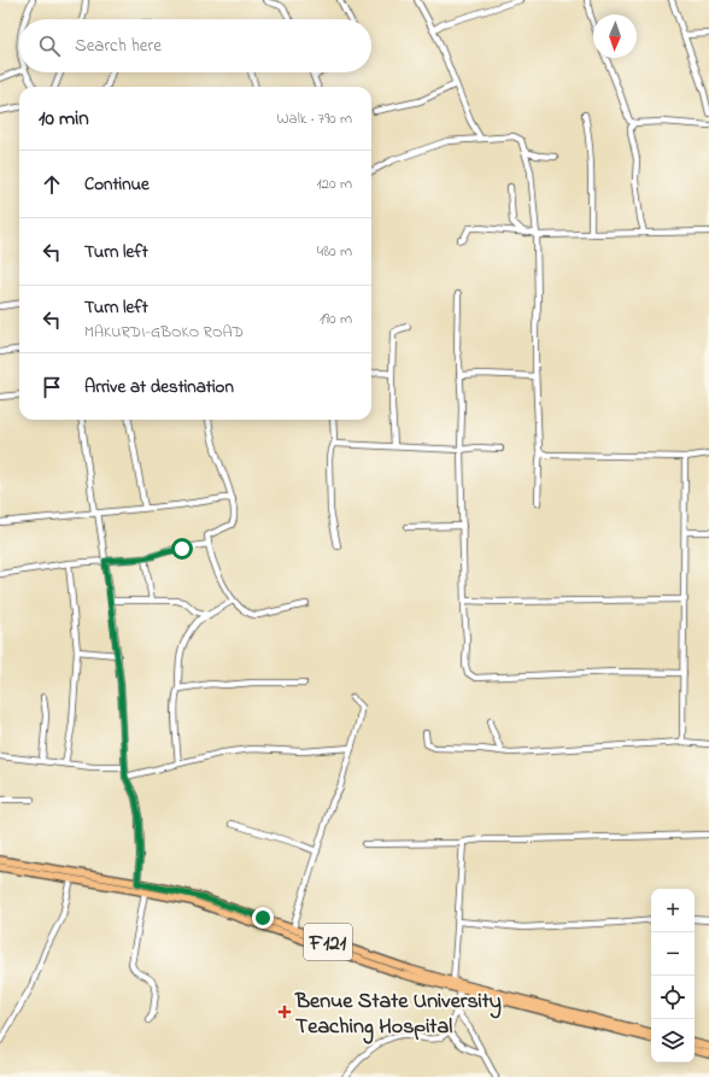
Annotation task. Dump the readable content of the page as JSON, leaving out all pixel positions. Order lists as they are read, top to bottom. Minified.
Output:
{"streets":{"main road":["F121"]},"places":{"health":["Benue State University Teaching Hospital"]},"north":"bottom","page":{"search":"Search here","heading":["10 min","Walk · 790 m"],"list":[["Continue","120 m"],["Turn left","480 m"],["Turn left","MAKURDI-GBOKO ROAD","190 m"],"Arrive at destination"],"map_buttons":["+","−"]}}
